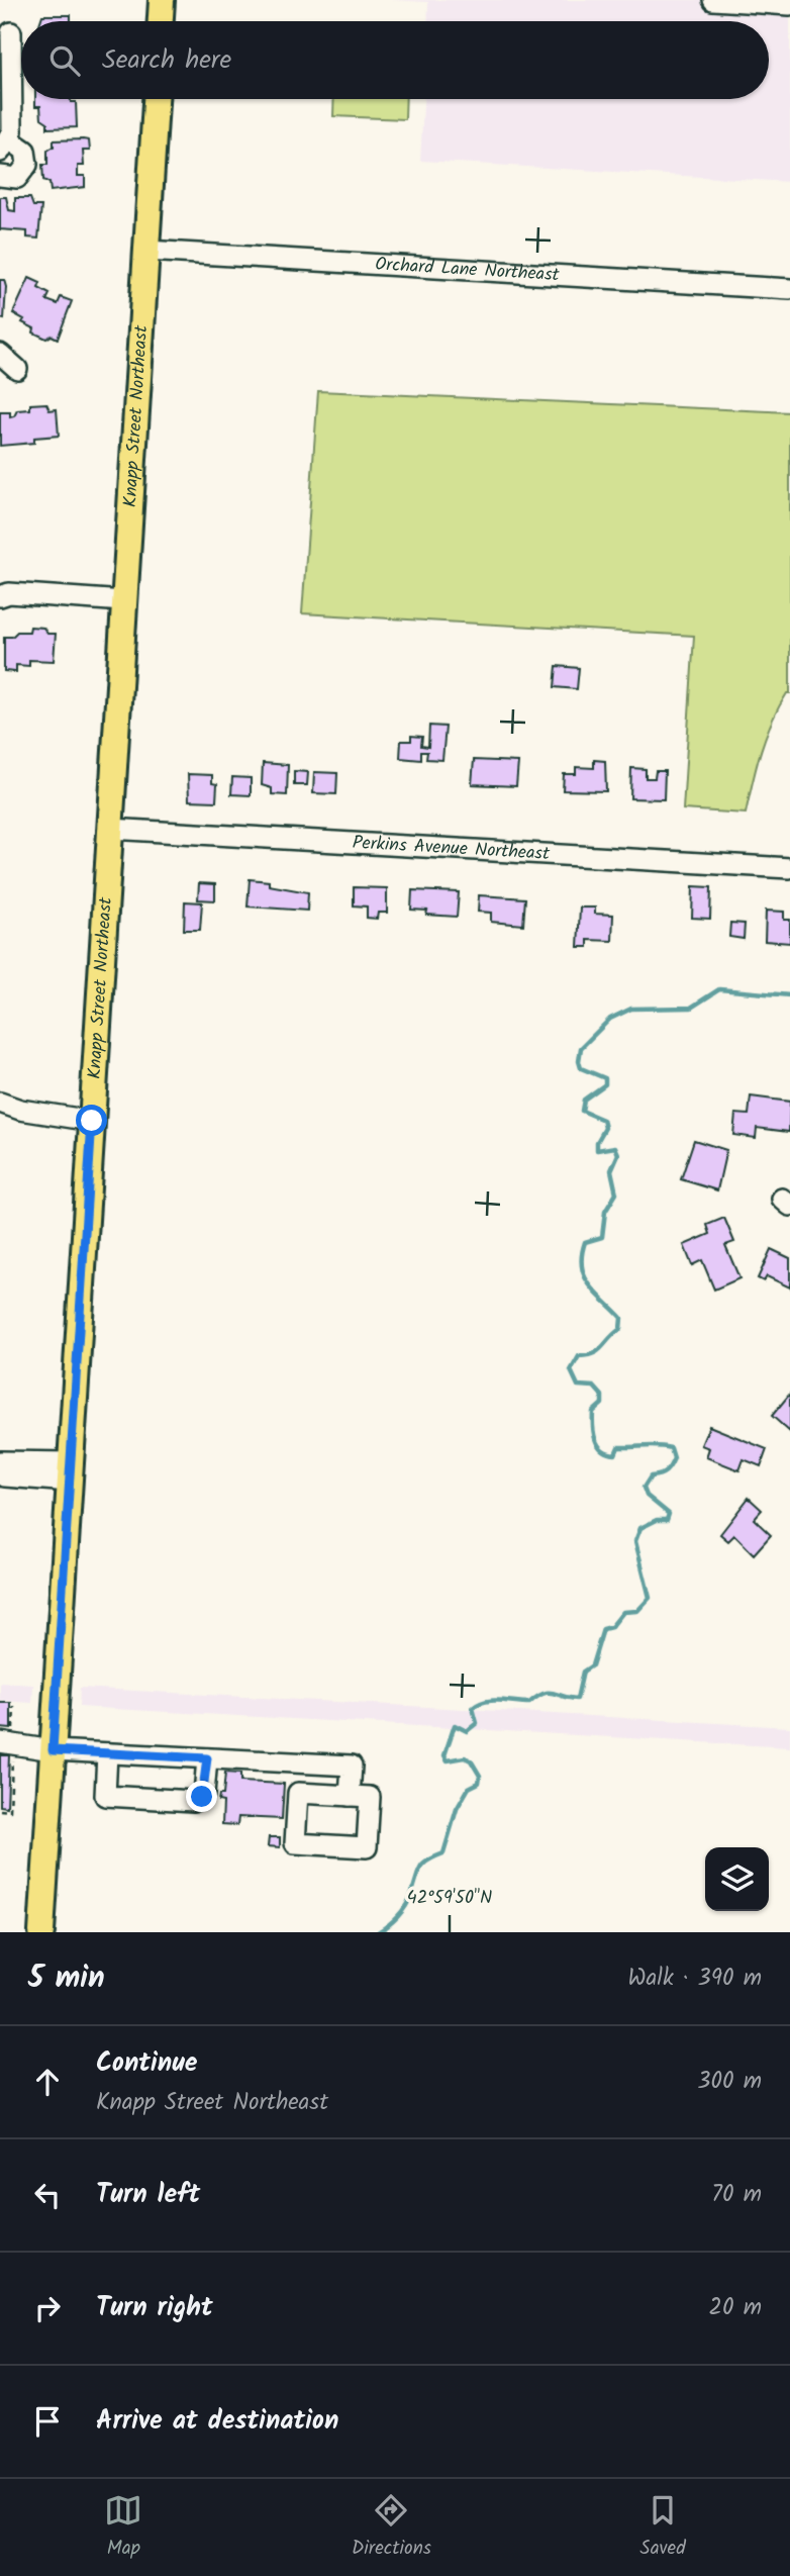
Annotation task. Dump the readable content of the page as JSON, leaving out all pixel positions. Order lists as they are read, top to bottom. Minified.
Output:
{"streets":{"main road":["Knapp Street Northeast"],"street":["Orchard Lane Northeast","Perkins Avenue Northeast"]},"crossings":[["Orchard Lane Northeast","Knapp Street Northeast"],["Knapp Street Northeast","Perkins Avenue Northeast"]],"page":{"search":"Search here","heading":["5 min","Walk · 390 m"],"list":[["Continue","Knapp Street Northeast","300 m"],["Turn left","70 m"],["Turn right","20 m"],"Arrive at destination"],"nav":["Map","Directions","Saved"]},"coordinates":["42°59'50\"N"]}
